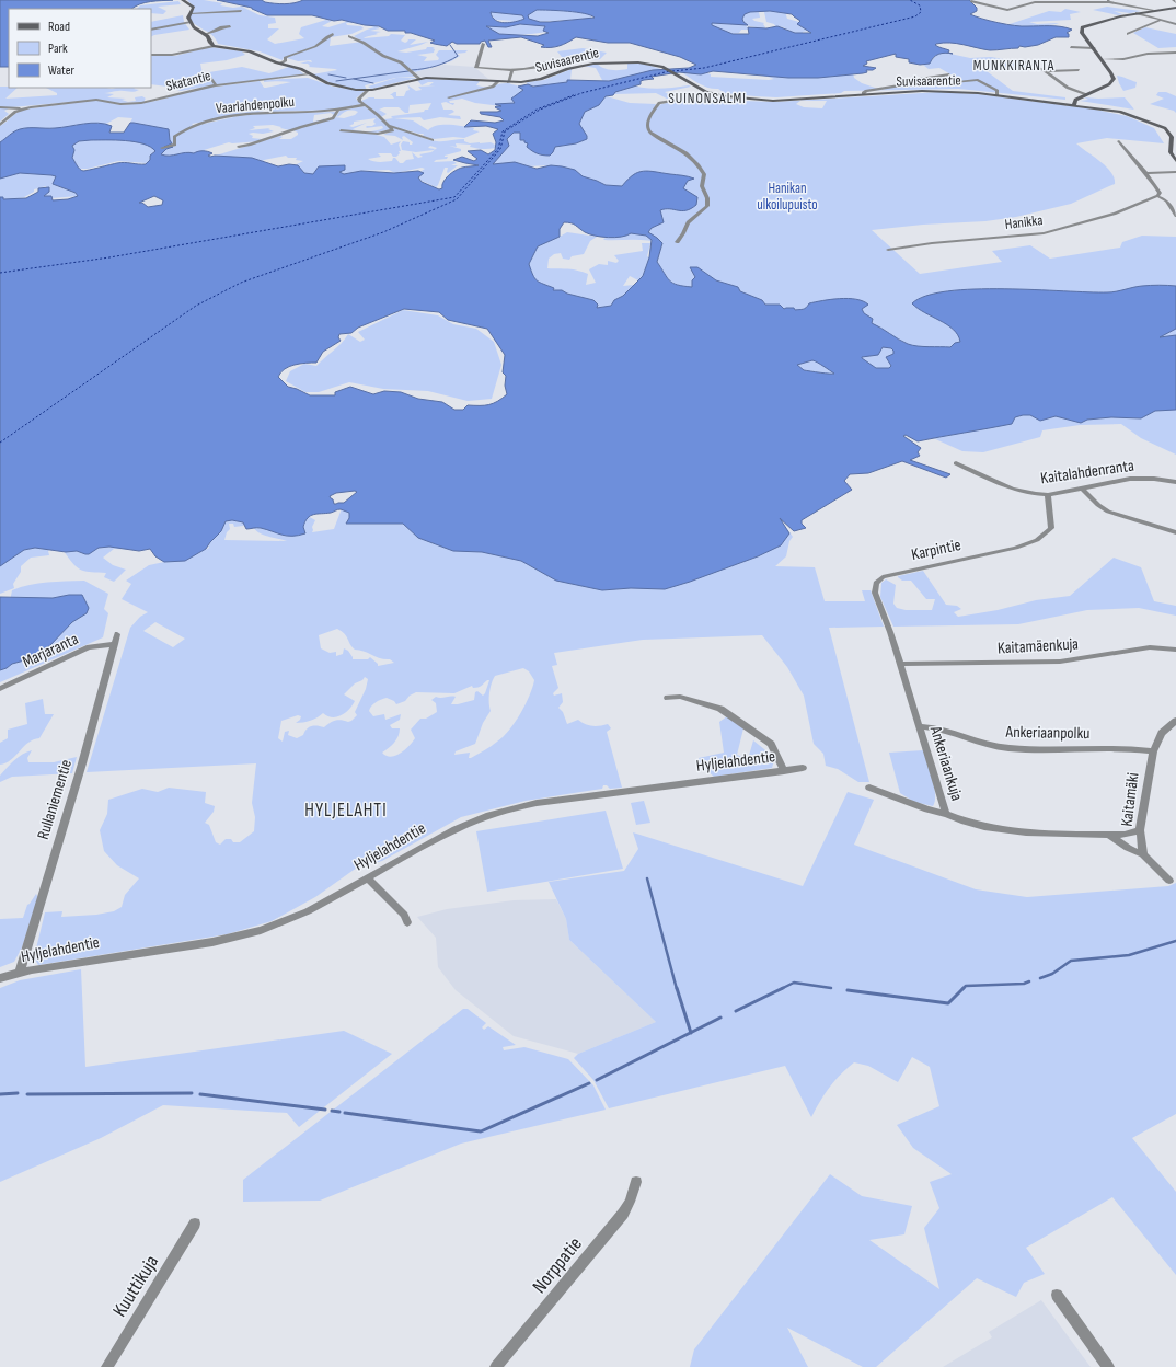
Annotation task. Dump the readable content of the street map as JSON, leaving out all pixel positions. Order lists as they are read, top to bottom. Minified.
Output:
{"streets":{"street":["Suvisaarentie","Skatantie","Vaarlahdenpolku","Hanikka","Kaitalahdenranta","Karpintie","Kaitamäenkuja","Marjaranta","Ankeriaanpolku","Hyljelahdentie","Ankeriaankuja","Rullaniementie","Kaitamäki","Norppatie","Kuuttikuja"]},"crossings":[["Suvisaarentie","Skatantie"],["Kaitalahdenranta","Karpintie"],["Karpintie","Kaitamäenkuja"],["Karpintie","Ankeriaankuja"],["Kaitamäenkuja","Ankeriaankuja"],["Marjaranta","Rullaniementie"],["Ankeriaanpolku","Ankeriaankuja"],["Ankeriaanpolku","Kaitamäki"],["Hyljelahdentie","Rullaniementie"],["Ankeriaankuja","Kaitamäki"]],"districts":["MUNKKIRANTA","SUINONSALMI","HYLJELAHTI"],"parks":["Hanikan ulkoilupuisto"],"legend":["Road","Park","Water"]}
